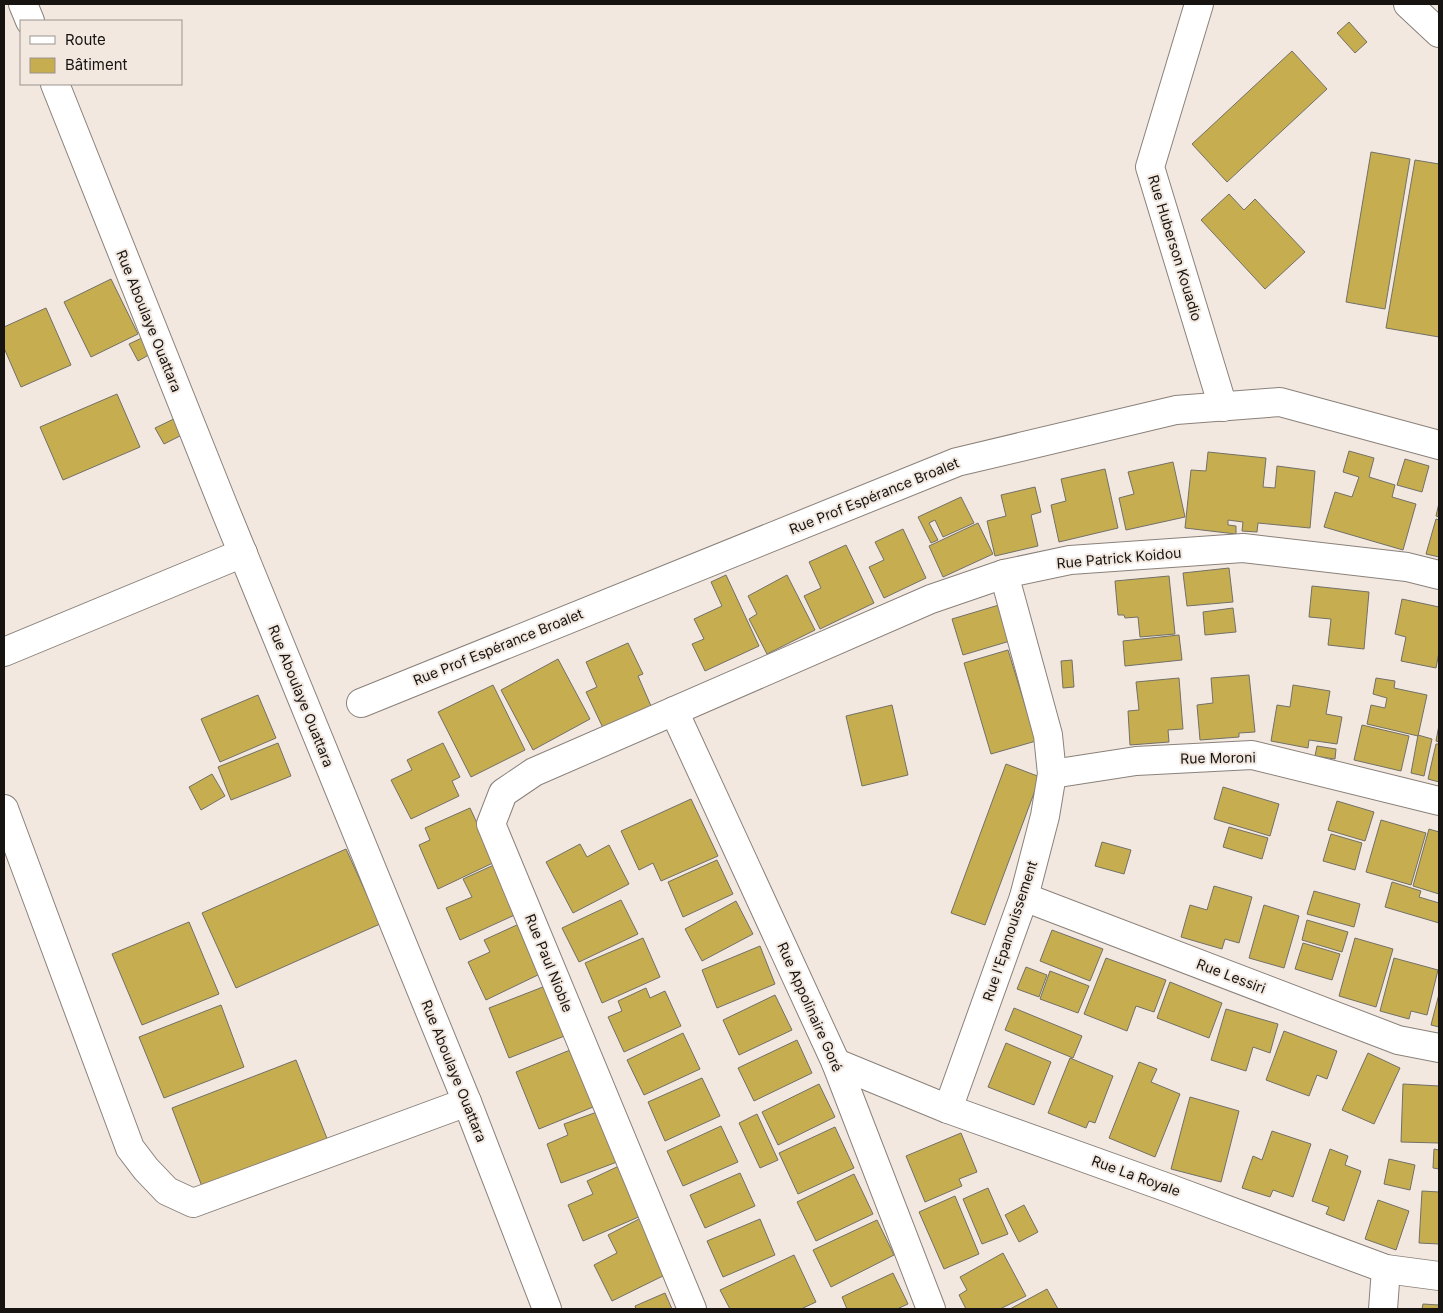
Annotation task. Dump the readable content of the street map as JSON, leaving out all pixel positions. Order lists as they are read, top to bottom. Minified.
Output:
{"streets":{"street":["Rue Huberson Kouadio","Rue Aboulaye Ouattara","Rue Prof Espérance Broalet","Rue Patrick Koidou","Rue Moroni","Rue l'Epanouissement","Rue Paul Nioble","Rue Lessiri","Rue Appolinaire Goré","Rue La Royale"]},"crossings":[["Rue Huberson Kouadio","Rue Prof Espérance Broalet"],["Rue Patrick Koidou","Rue l'Epanouissement"],["Rue Patrick Koidou","Rue Paul Nioble"],["Rue Patrick Koidou","Rue Appolinaire Goré"],["Rue Moroni","Rue l'Epanouissement"],["Rue l'Epanouissement","Rue Lessiri"],["Rue l'Epanouissement","Rue La Royale"],["Rue Paul Nioble","Rue Appolinaire Goré"],["Rue Appolinaire Goré","Rue La Royale"]],"legend":["Route","Bâtiment"]}
